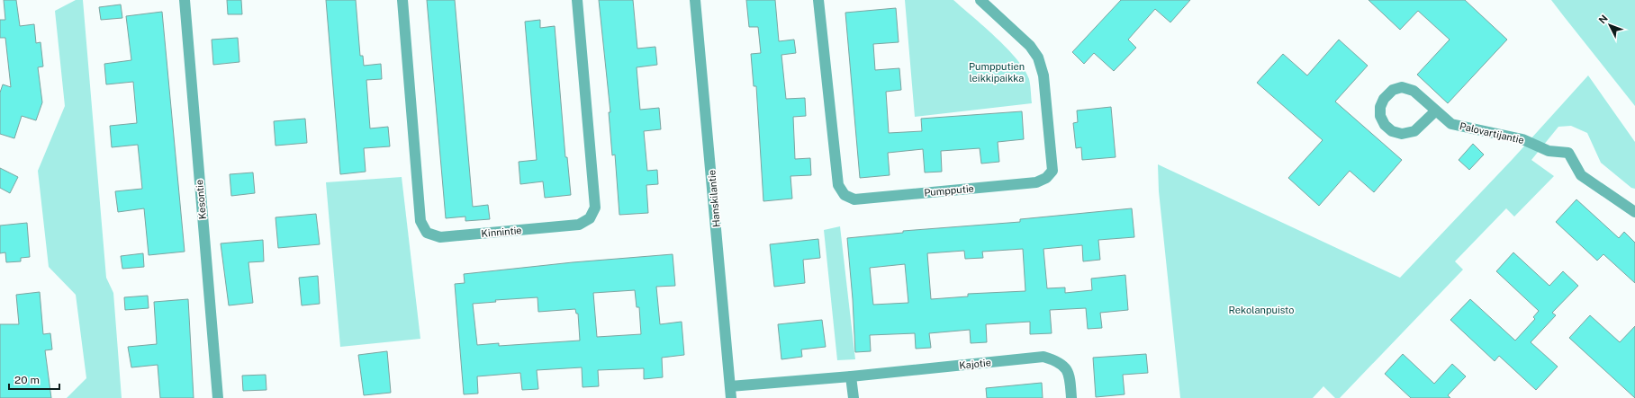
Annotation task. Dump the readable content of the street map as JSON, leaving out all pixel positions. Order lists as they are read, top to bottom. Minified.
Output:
{"streets":{"street":["Palovartijantie","Pumpputie","Hanskilantie","Kesontie","Kinnintie","Kajotie"]},"crossings":[["Hanskilantie","Kajotie"]],"parks":["Pumpputien leikkipaikka","Rekolanpuisto"],"scale_bar":"20 m","north":"top left"}
